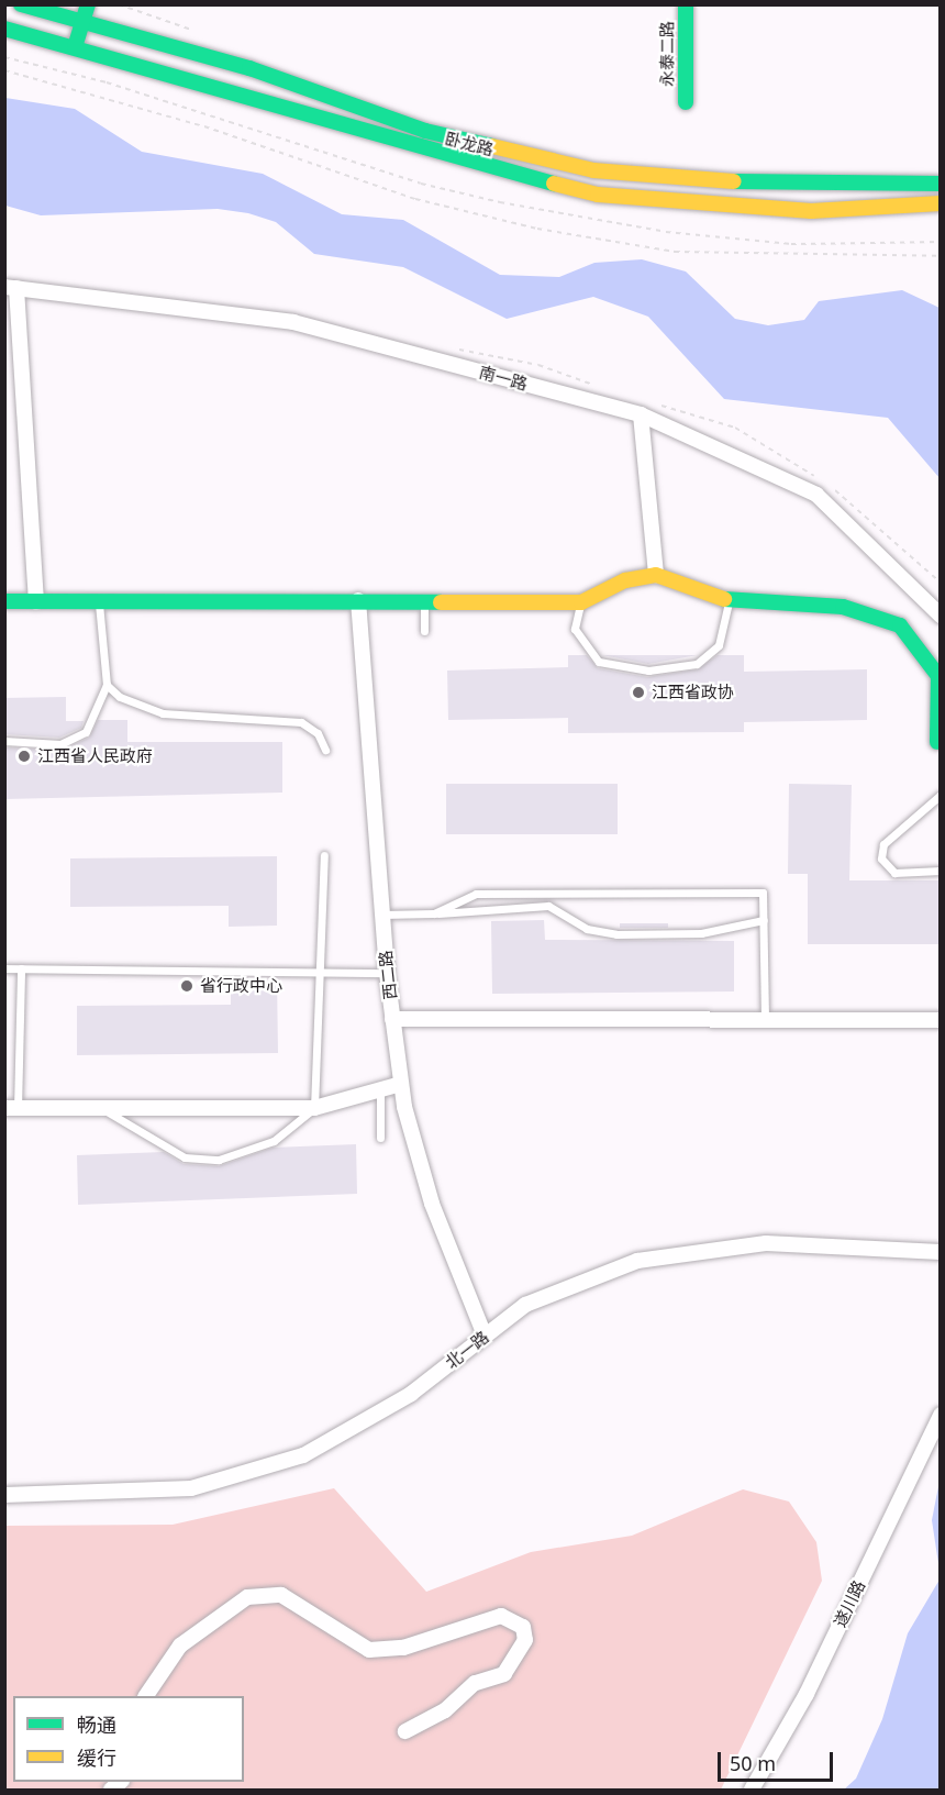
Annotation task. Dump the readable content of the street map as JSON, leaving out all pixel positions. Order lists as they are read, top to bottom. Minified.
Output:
{"streets":{"main road":["永泰二路","卧龙路"],"street":["南一路","西二路","北一路","遂川路"]},"crossings":[["西二路","北一路"]],"places":["江西省政协","江西省人民政府","省行政中心"],"legend":["畅通","缓行"],"scale_bar":"50 m"}
